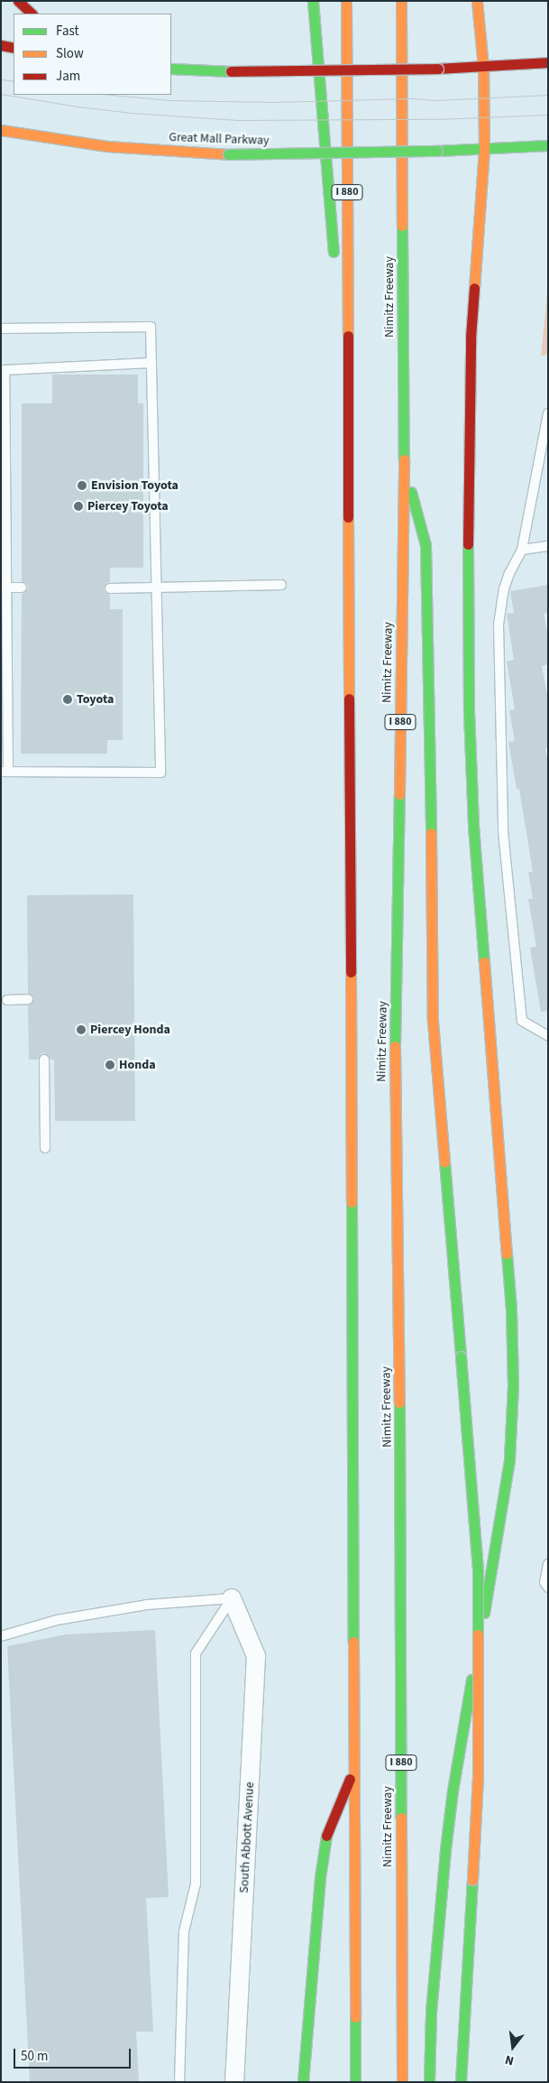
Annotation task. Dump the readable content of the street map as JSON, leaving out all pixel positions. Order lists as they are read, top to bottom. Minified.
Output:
{"streets":{"main road":["Great Mall Parkway","I 880","Nimitz Freeway"],"street":["South Abbott Avenue"]},"places":["Envision Toyota","Piercey Toyota","Toyota","Piercey Honda","Honda"],"legend":["Fast","Slow","Jam"],"scale_bar":"50 m","north":"bottom"}
